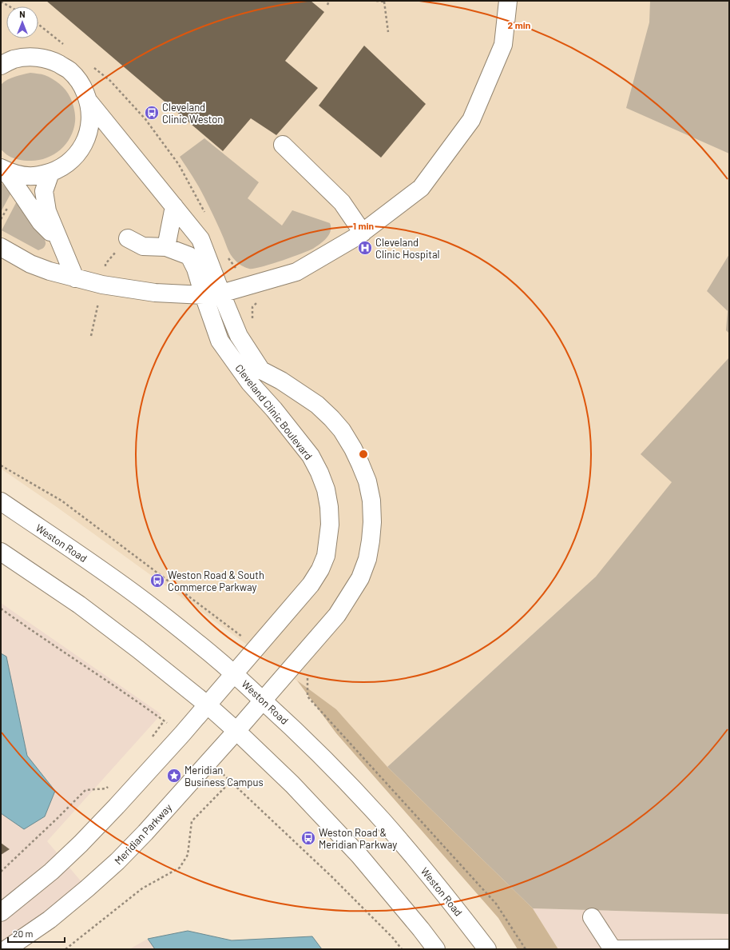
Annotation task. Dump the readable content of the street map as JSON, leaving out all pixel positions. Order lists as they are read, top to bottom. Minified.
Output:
{"streets":{"main road":["Cleveland Clinic Boulevard","Weston Road","Meridian Parkway"]},"crossings":[["Cleveland Clinic Boulevard","Weston Road"],["Cleveland Clinic Boulevard","Meridian Parkway"],["Weston Road","Meridian Parkway"]],"places":{"bus stop":["Cleveland Clinic Weston","Weston Road & South Commerce Parkway","Weston Road & Meridian Parkway"],"hospital":["Cleveland Clinic Hospital"],"place":["Meridian Business Campus"]},"scale_bar":"20 m","north":"top","rings":["2 min","1 min"]}
